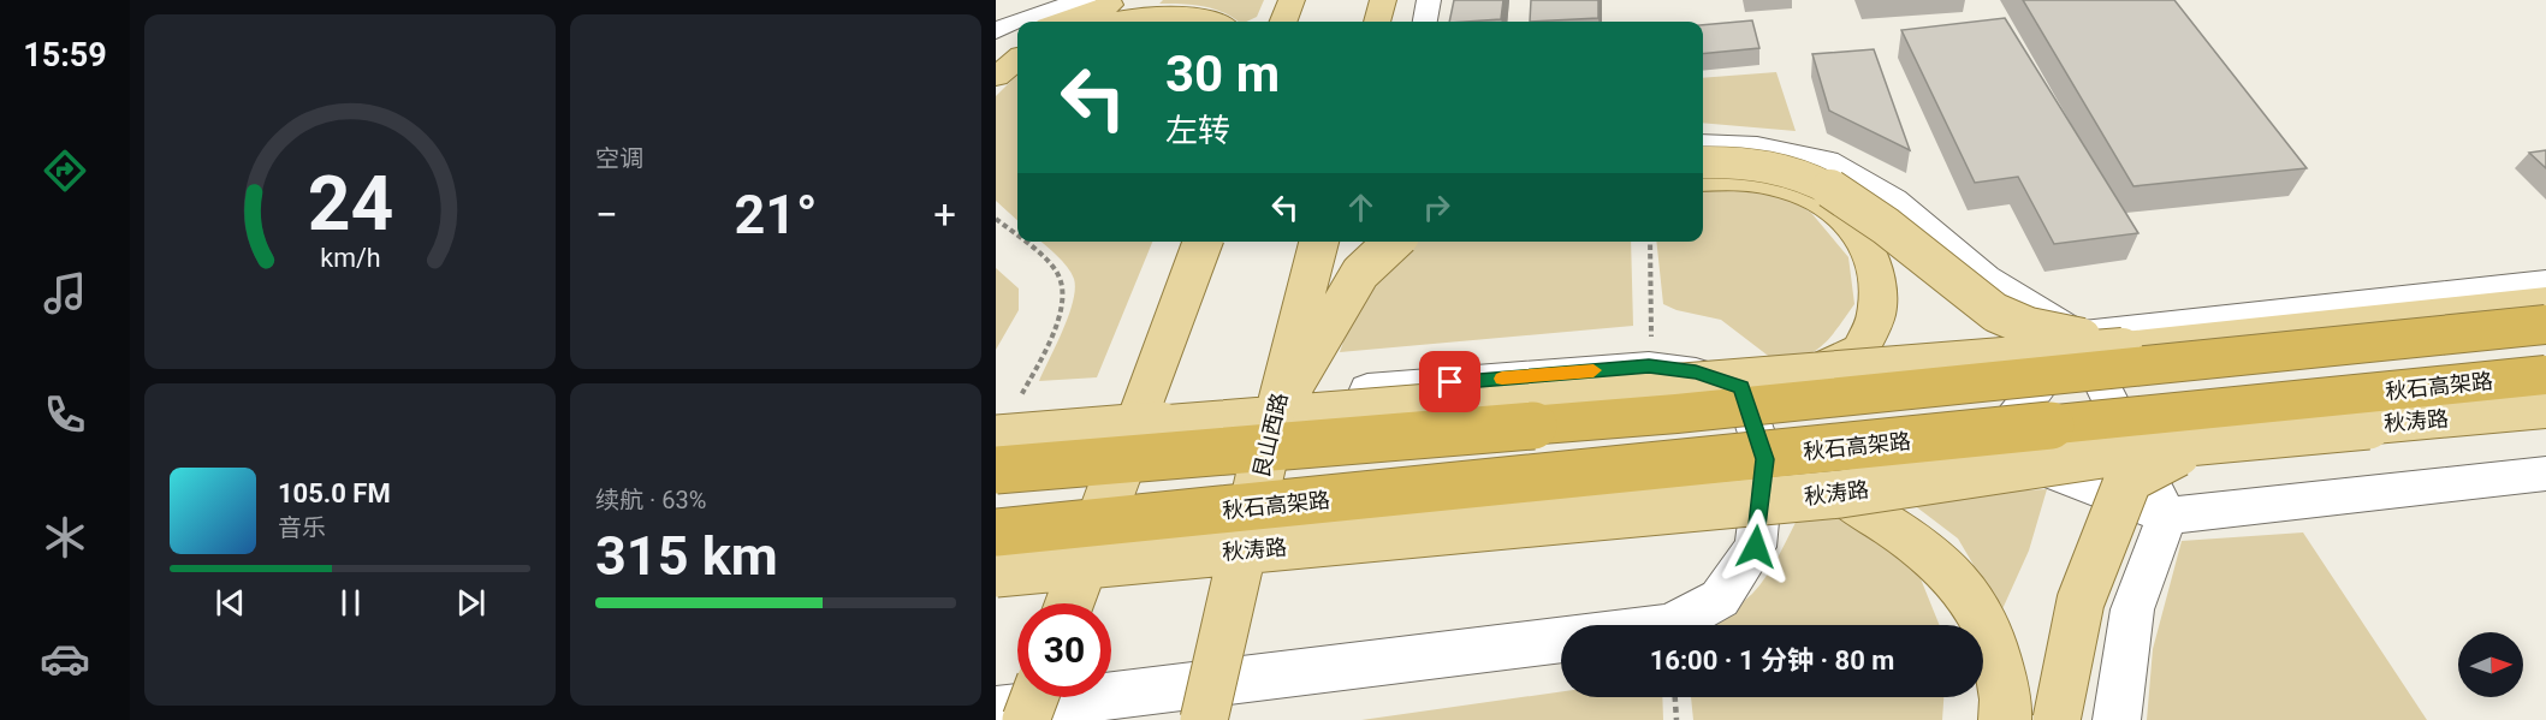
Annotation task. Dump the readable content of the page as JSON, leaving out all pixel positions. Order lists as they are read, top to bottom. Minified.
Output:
{"streets":{"highway":["秋石高架路"],"main road":["秋涛路","艮山西路"]},"north":"right","page":{"tabs":"15:59","tile":["空调",["续航 · 63%","315 km"]],"turn":["30 m","左转"],"heat":["−","21°","+"],"song":["105.0 FM","音乐"],"limit":"30","trip":"16:00 · 1 分钟 · 80 m","gauge":["24","km/h"]}}
